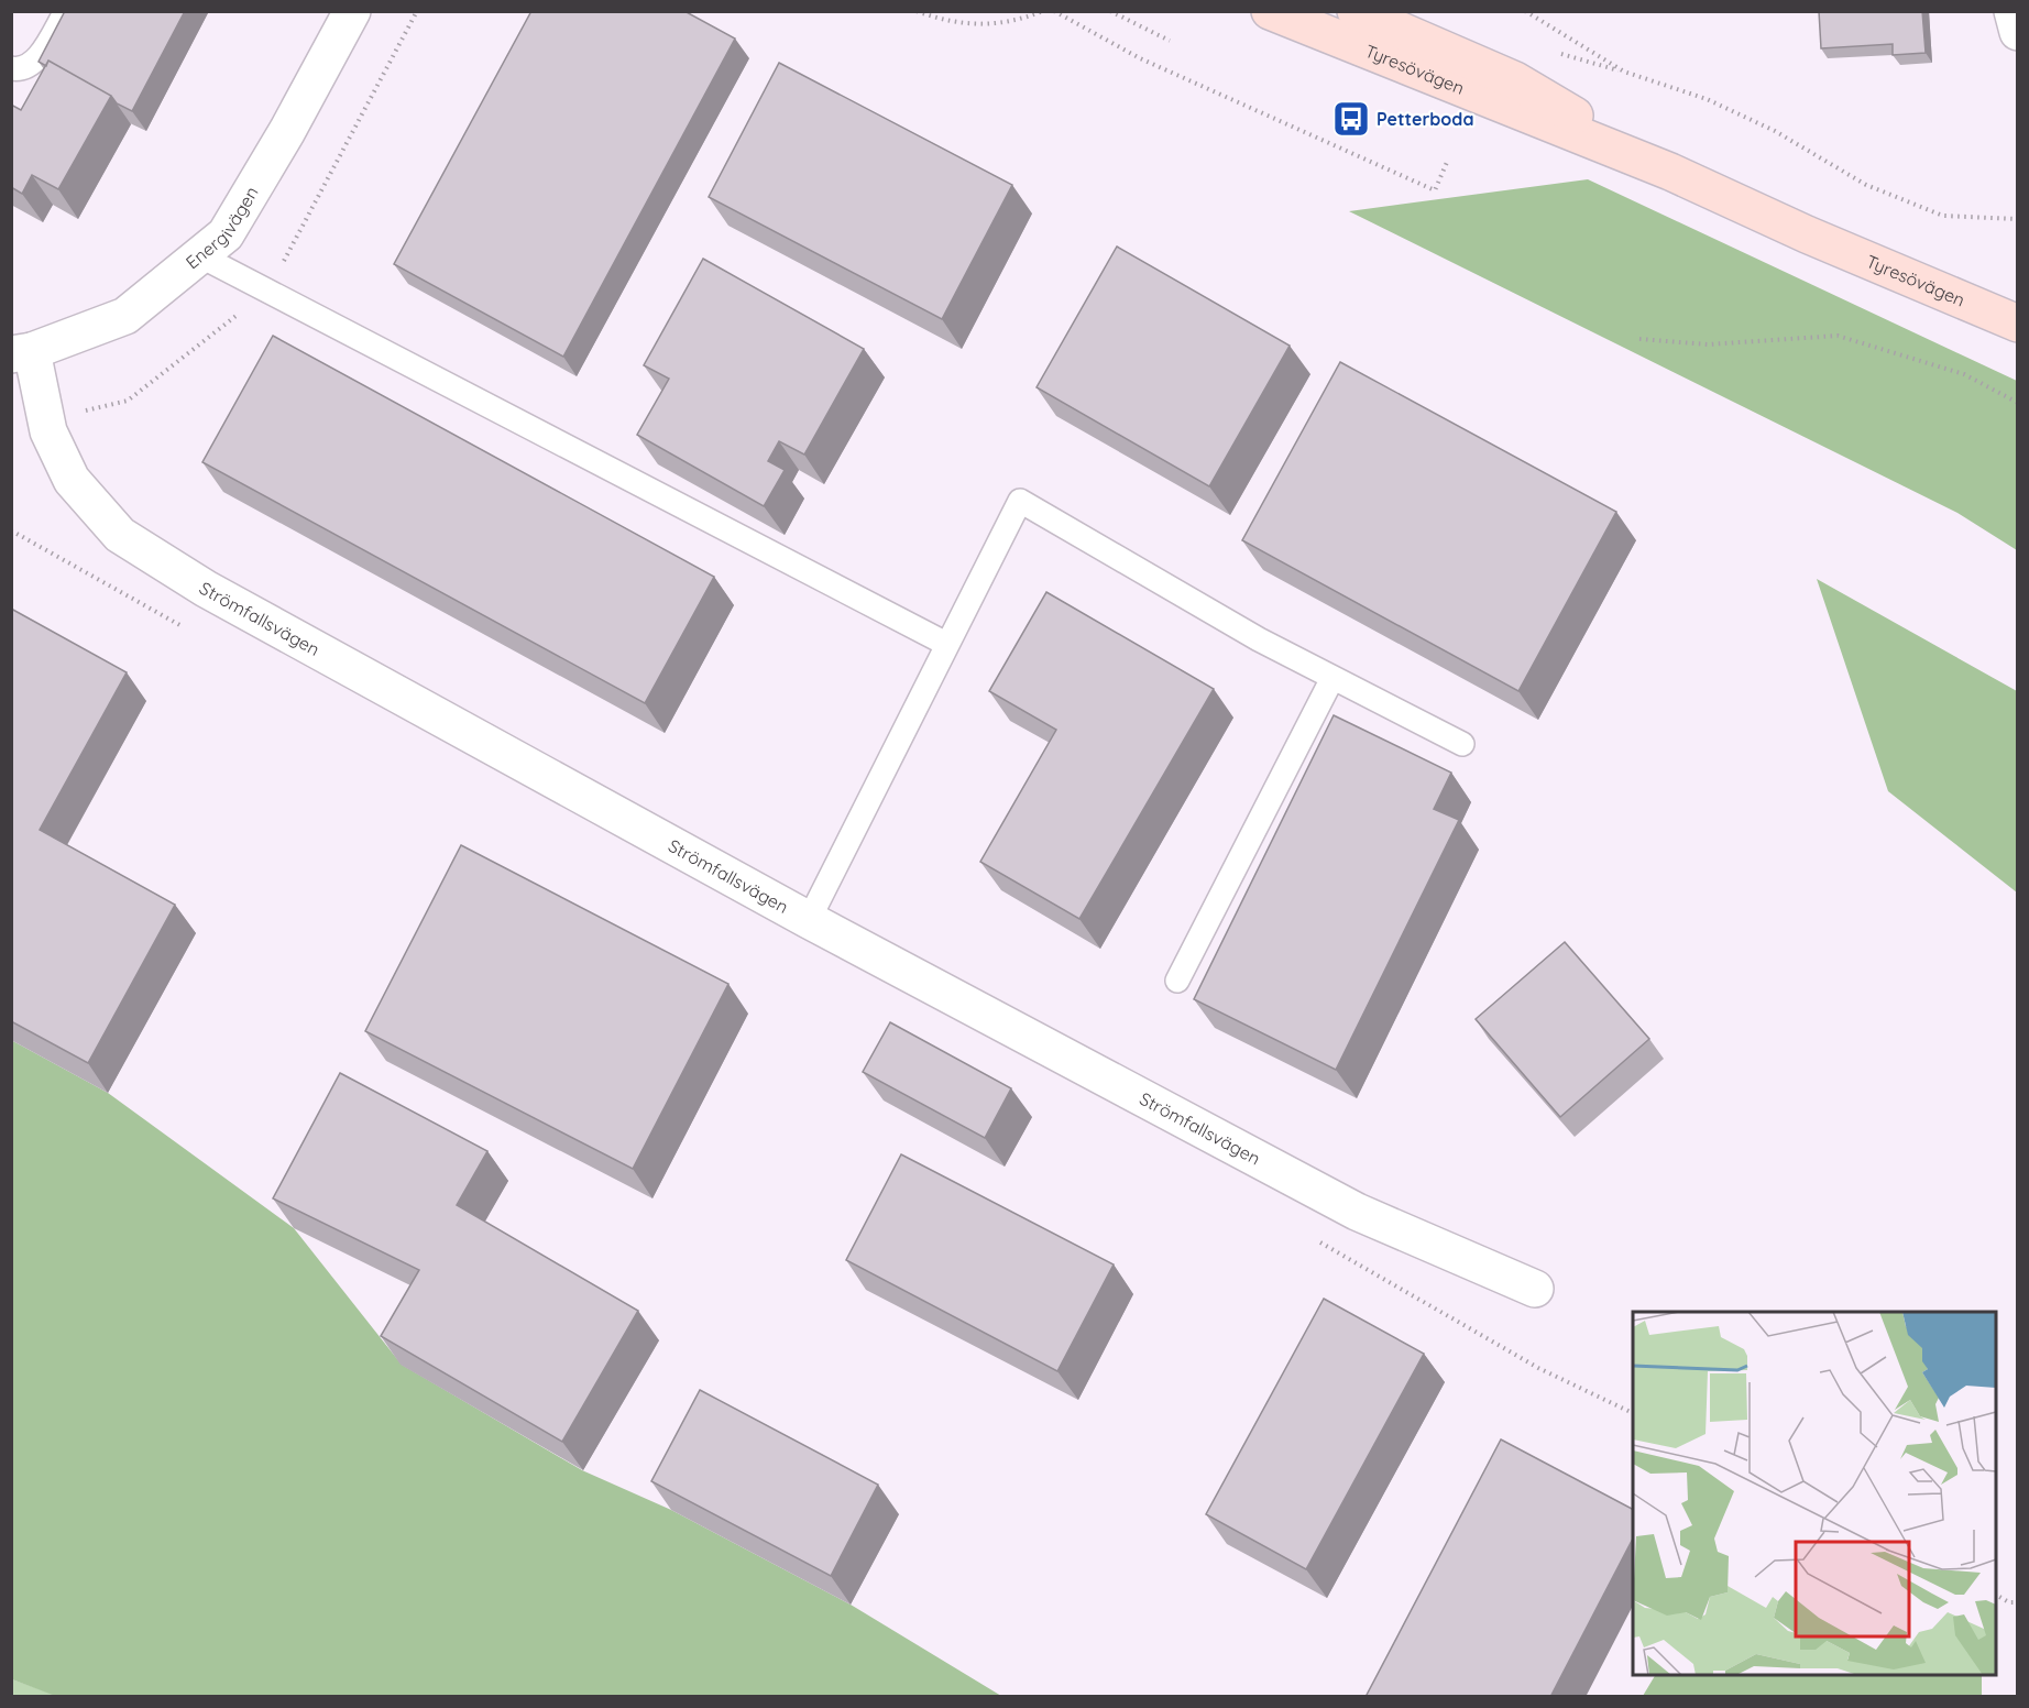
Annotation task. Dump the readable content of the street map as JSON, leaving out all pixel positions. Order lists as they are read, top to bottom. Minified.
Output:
{"streets":{"main road":["Tyresövägen"],"street":["Energivägen","Strömfallsvägen"]},"crossings":[["Energivägen","Strömfallsvägen"]],"places":{"bus stop":["Petterboda"]}}
